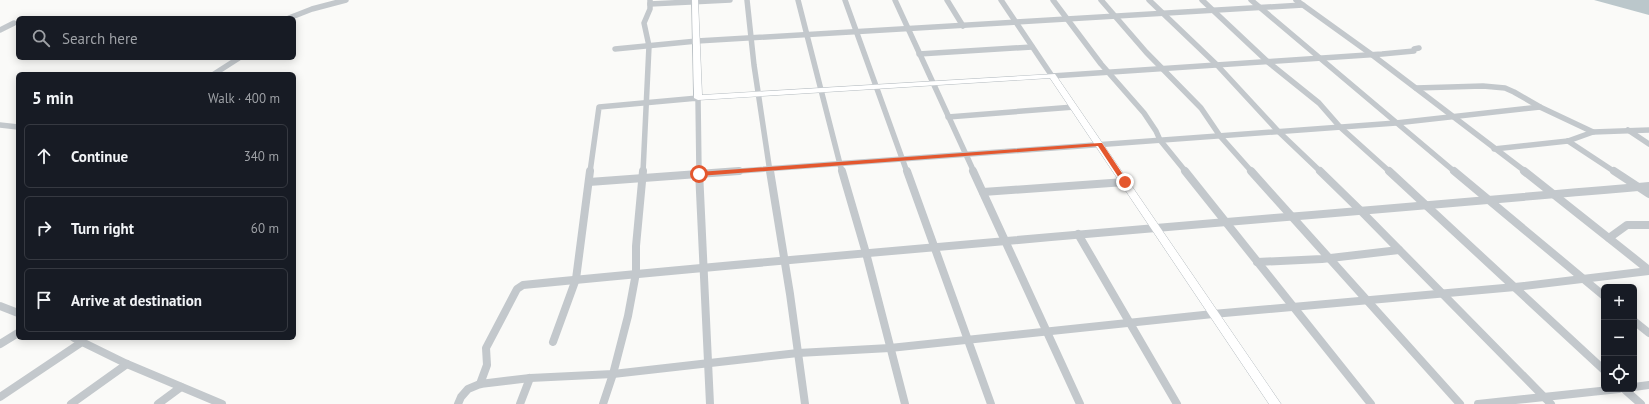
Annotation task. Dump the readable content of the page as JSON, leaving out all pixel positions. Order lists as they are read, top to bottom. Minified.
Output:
{"page":{"search":"Search here","heading":["5 min","Walk · 400 m"],"list":[["Continue","340 m"],["Turn right","60 m"],"Arrive at destination"],"map_buttons":["+","−"]}}
